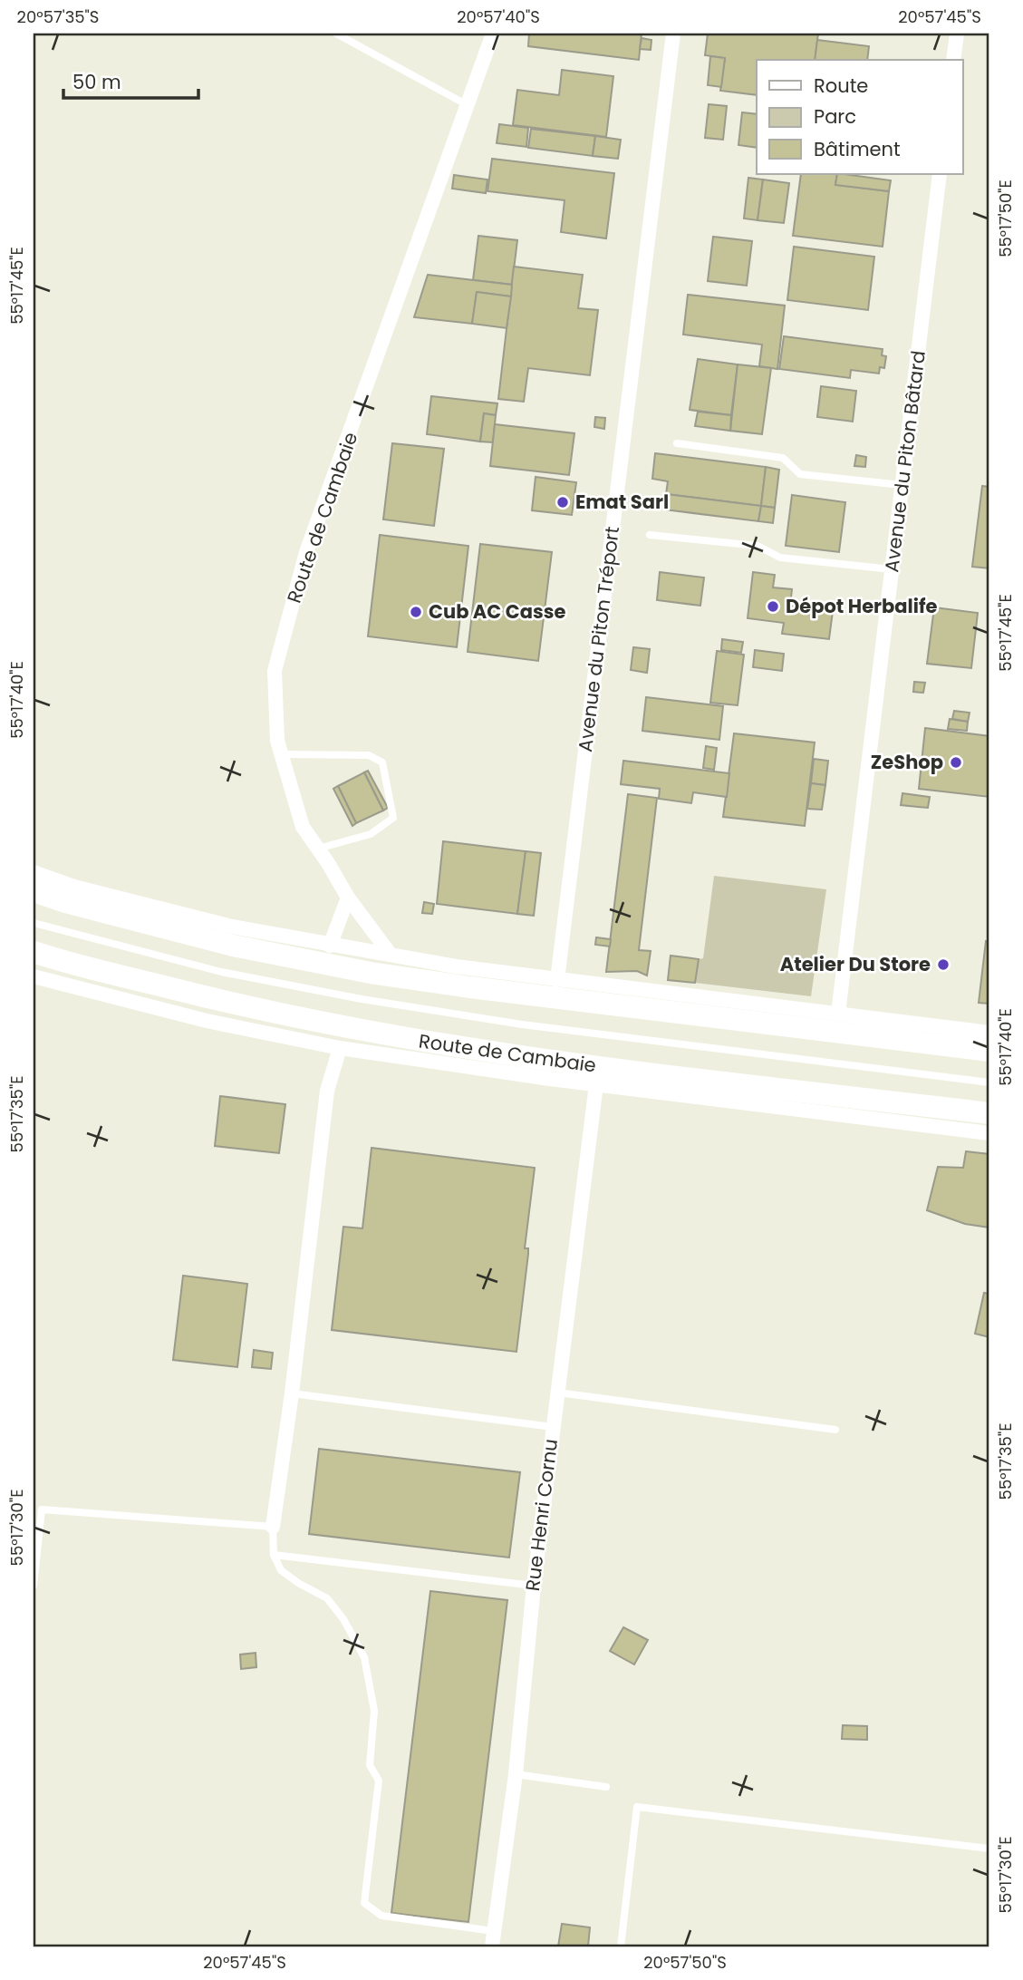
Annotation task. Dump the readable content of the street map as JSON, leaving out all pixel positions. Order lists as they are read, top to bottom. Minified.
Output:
{"streets":{"main road":["Route de Cambaie"],"street":["Avenue du Piton Bâtard","Avenue du Piton Tréport","Rue Henri Cornu"]},"places":["Emat Sarl","Dépot Herbalife","Cub AC Casse","ZeShop","Atelier Du Store"],"legend":["Route","Parc","Bâtiment"],"scale_bar":"50 m","coordinates":["20°57'35\"S","20°57'40\"S","20°57'45\"S","55°17'50\"E","55°17'45\"E","55°17'40\"E","55°17'35\"E","55°17'30\"E","20°57'50\"S"]}
